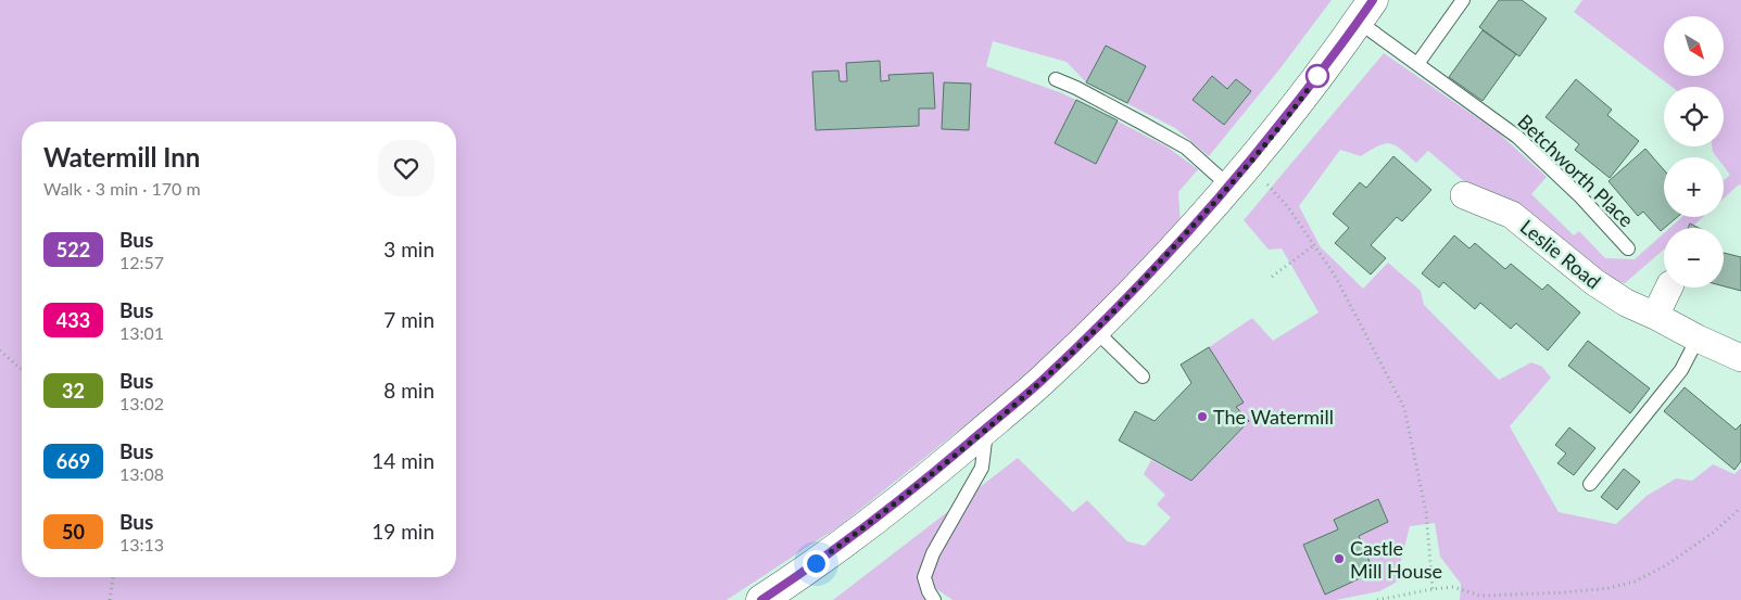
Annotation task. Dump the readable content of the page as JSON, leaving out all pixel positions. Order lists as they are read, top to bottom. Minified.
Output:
{"streets":{"street":["Leslie Road"],"lane":["Betchworth Place"]},"places":["The Watermill","Castle Mill House"],"lines":["bus line 522"],"north":"bottom right","page":{"map_buttons":["+","−"],"heading":["Watermill Inn","Walk · 3 min · 170 m"],"list":[{"mark":"522","name":"Bus","note":"12:57","value":"3 min"},{"mark":"433","name":"Bus","note":"13:01","value":"7 min"},{"mark":"32","name":"Bus","note":"13:02","value":"8 min"},{"mark":"669","name":"Bus","note":"13:08","value":"14 min"},{"mark":"50","name":"Bus","note":"13:13","value":"19 min"}]}}
